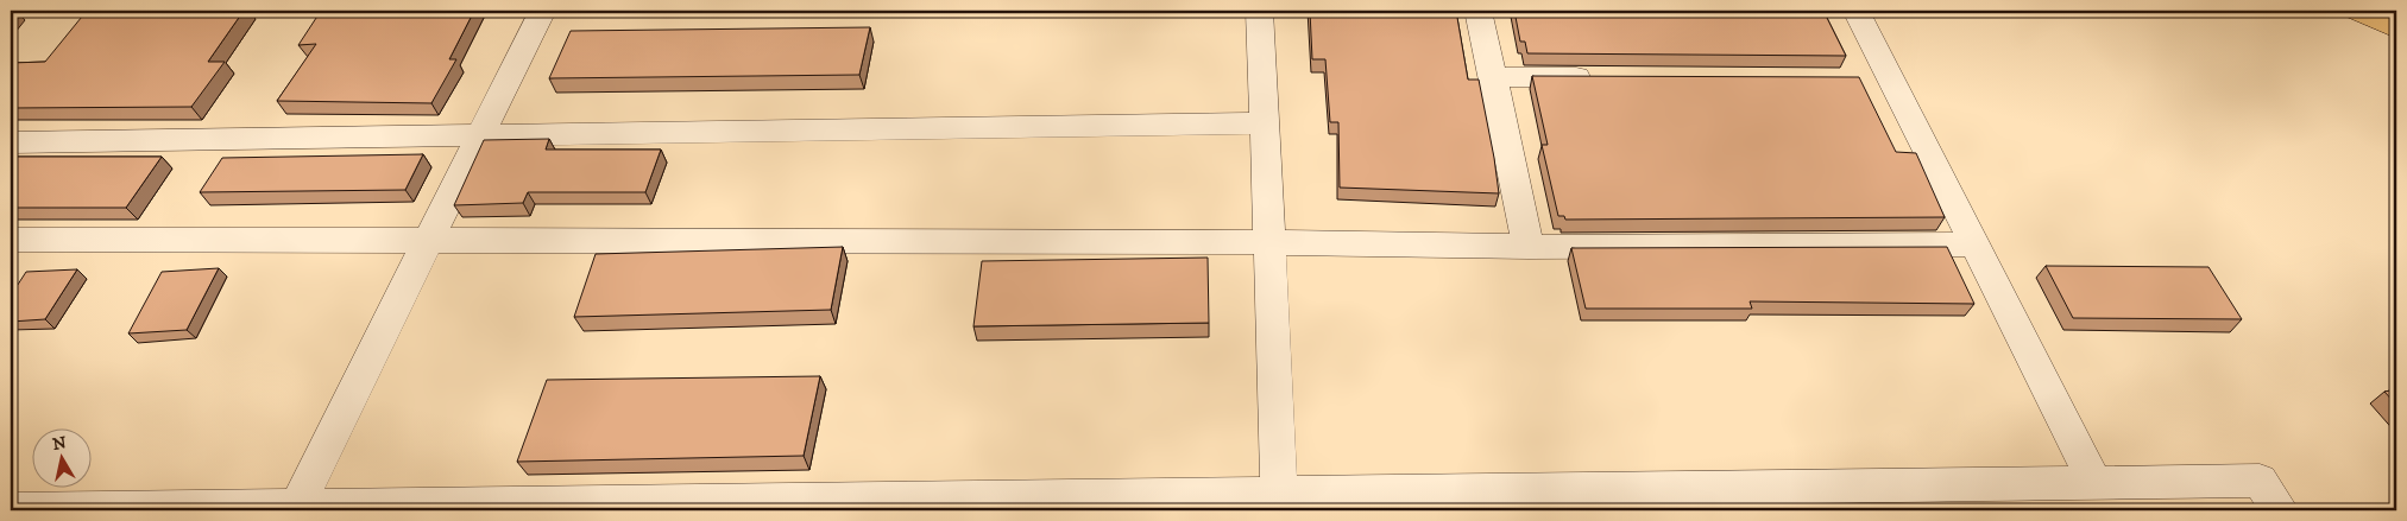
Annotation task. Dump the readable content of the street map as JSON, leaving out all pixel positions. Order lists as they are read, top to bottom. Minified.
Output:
{"north":"top"}
